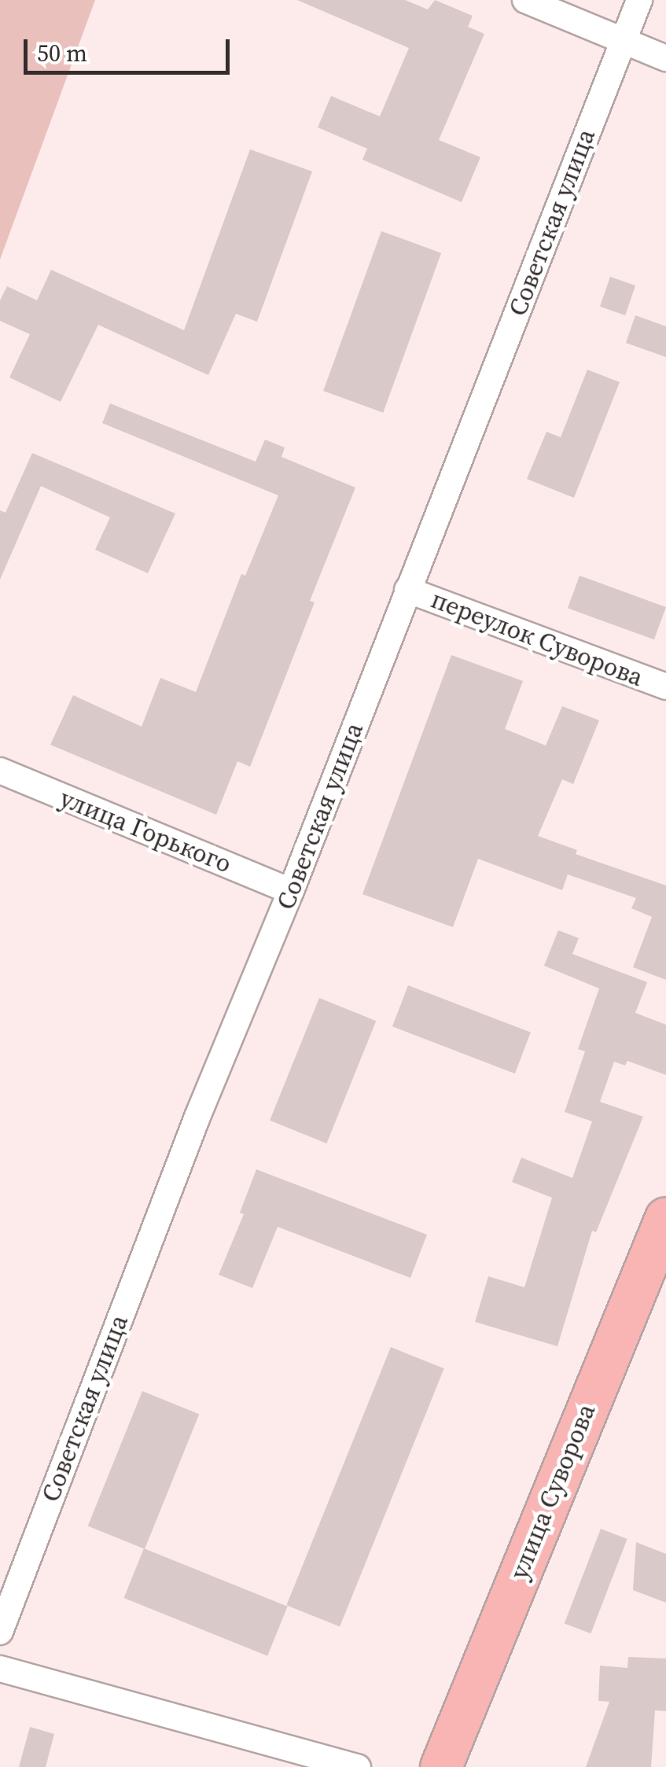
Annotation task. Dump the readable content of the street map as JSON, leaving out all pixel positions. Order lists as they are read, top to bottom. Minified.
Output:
{"streets":{"main road":["улица Суворова"],"street":["Советская улица","переулок Суворова","улица Горького"]},"crossings":[["Советская улица","переулок Суворова"],["Советская улица","улица Горького"]],"scale_bar":"50 m"}
